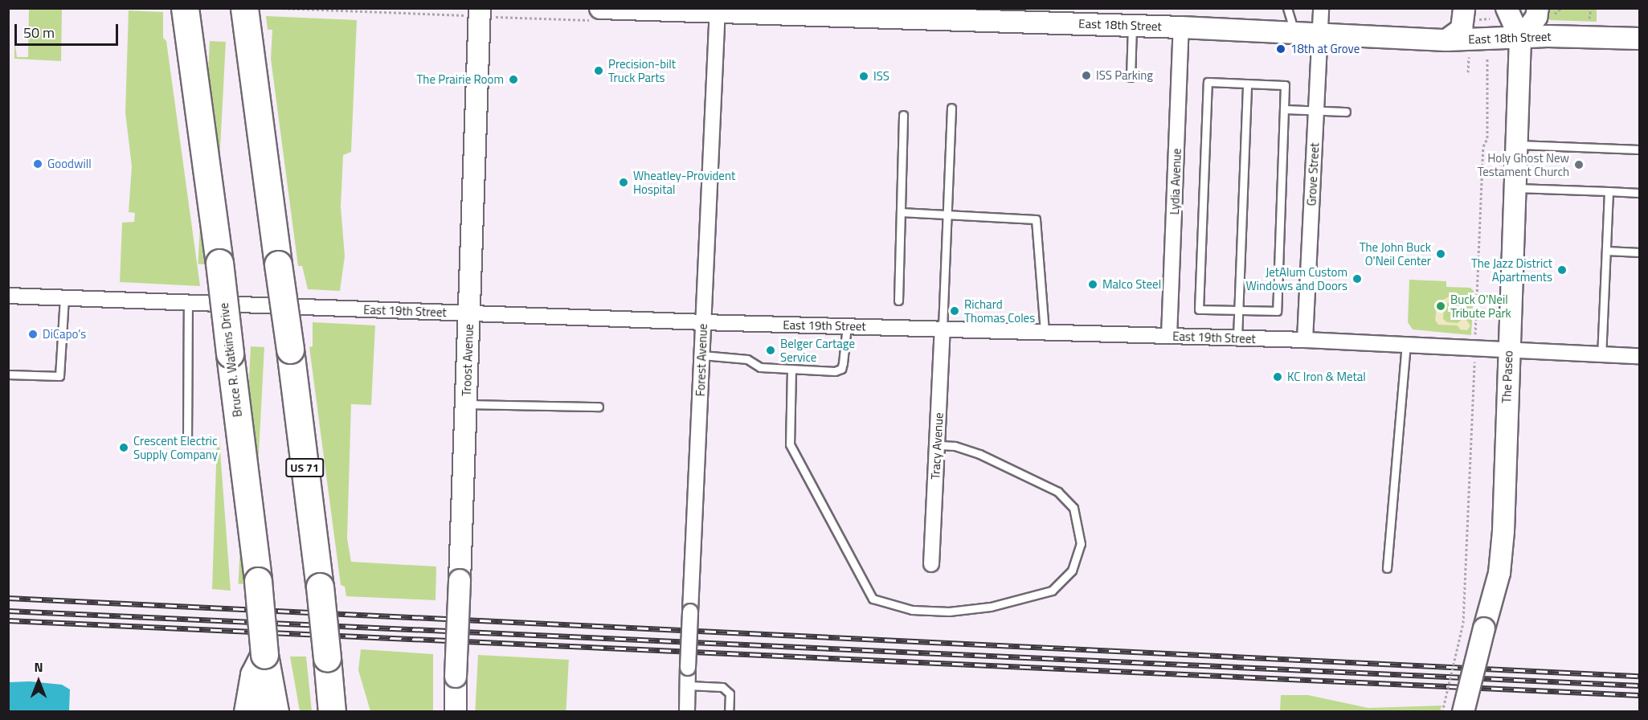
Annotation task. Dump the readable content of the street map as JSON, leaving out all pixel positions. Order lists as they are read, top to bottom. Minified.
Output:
{"streets":{"highway":["Bruce R. Watkins Drive","US 71"],"main road":["East 18th Street","Troost Avenue","The Paseo"],"street":["Grove Street","Lydia Avenue","East 19th Street","Forest Avenue","Tracy Avenue"]},"crossings":[["East 18th Street","Grove Street"],["East 18th Street","Lydia Avenue"],["East 18th Street","Forest Avenue"],["East 18th Street","The Paseo"],["Grove Street","East 19th Street"],["Lydia Avenue","East 19th Street"],["East 19th Street","Troost Avenue"],["East 19th Street","Forest Avenue"],["East 19th Street","The Paseo"],["East 19th Street","Tracy Avenue"]],"places":["18th at Grove","Precision-bilt Truck Parts","ISS Parking","ISS","The Prairie Room","Goodwill","Holy Ghost New Testament Church","Wheatley-Provident Hospital","The John Buck O'Neil Center","The Jazz District Apartments","JetAlum Custom Windows and Doors","Malco Steel","Buck O'Neil Tribute Park","Richard Thomas Coles","DiCapo's","Belger Cartage Service","KC Iron & Metal","Crescent Electric Supply Company"],"scale_bar":"50 m","north":"top"}
